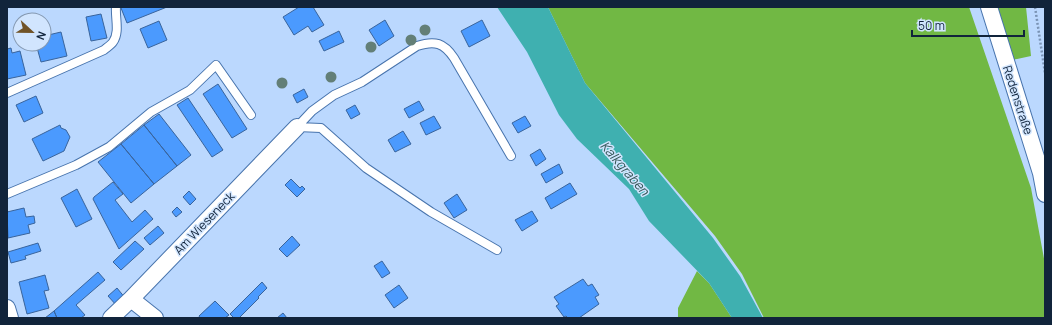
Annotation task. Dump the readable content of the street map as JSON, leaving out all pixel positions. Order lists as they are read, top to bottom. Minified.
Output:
{"streets":{"street":["Redenstraße","Am Wieseneck"]},"water":["Kalkgraben"],"scale_bar":"50 m","north":"right"}
